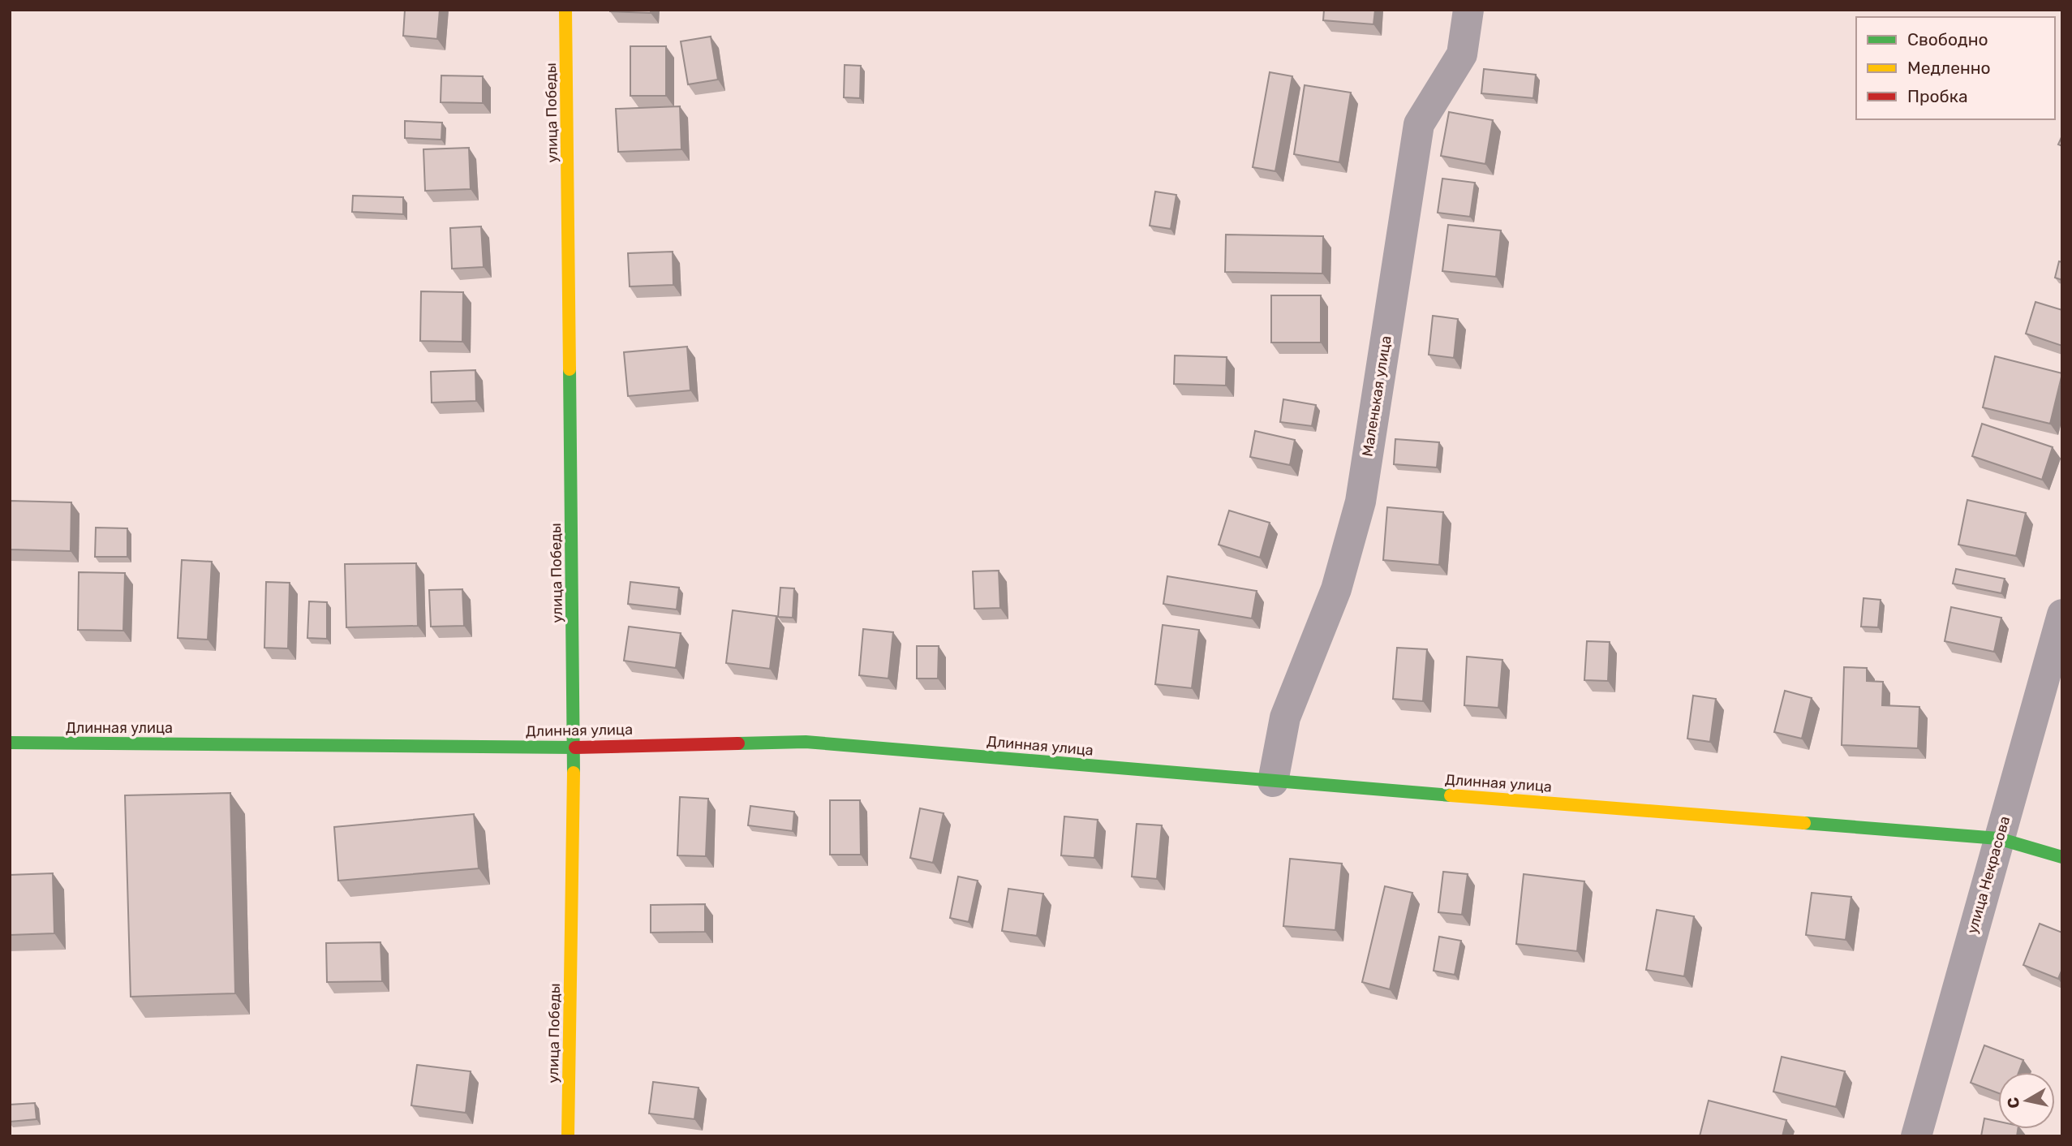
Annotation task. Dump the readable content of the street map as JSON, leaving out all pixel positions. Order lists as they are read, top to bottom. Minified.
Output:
{"streets":{"street":["улица Победы","Маленькая улица","Длинная улица","улица Некрасова"]},"crossings":[["улица Победы","Длинная улица"],["Маленькая улица","Длинная улица"],["Длинная улица","улица Некрасова"]],"legend":["Свободно","Медленно","Пробка"],"north":"left"}
